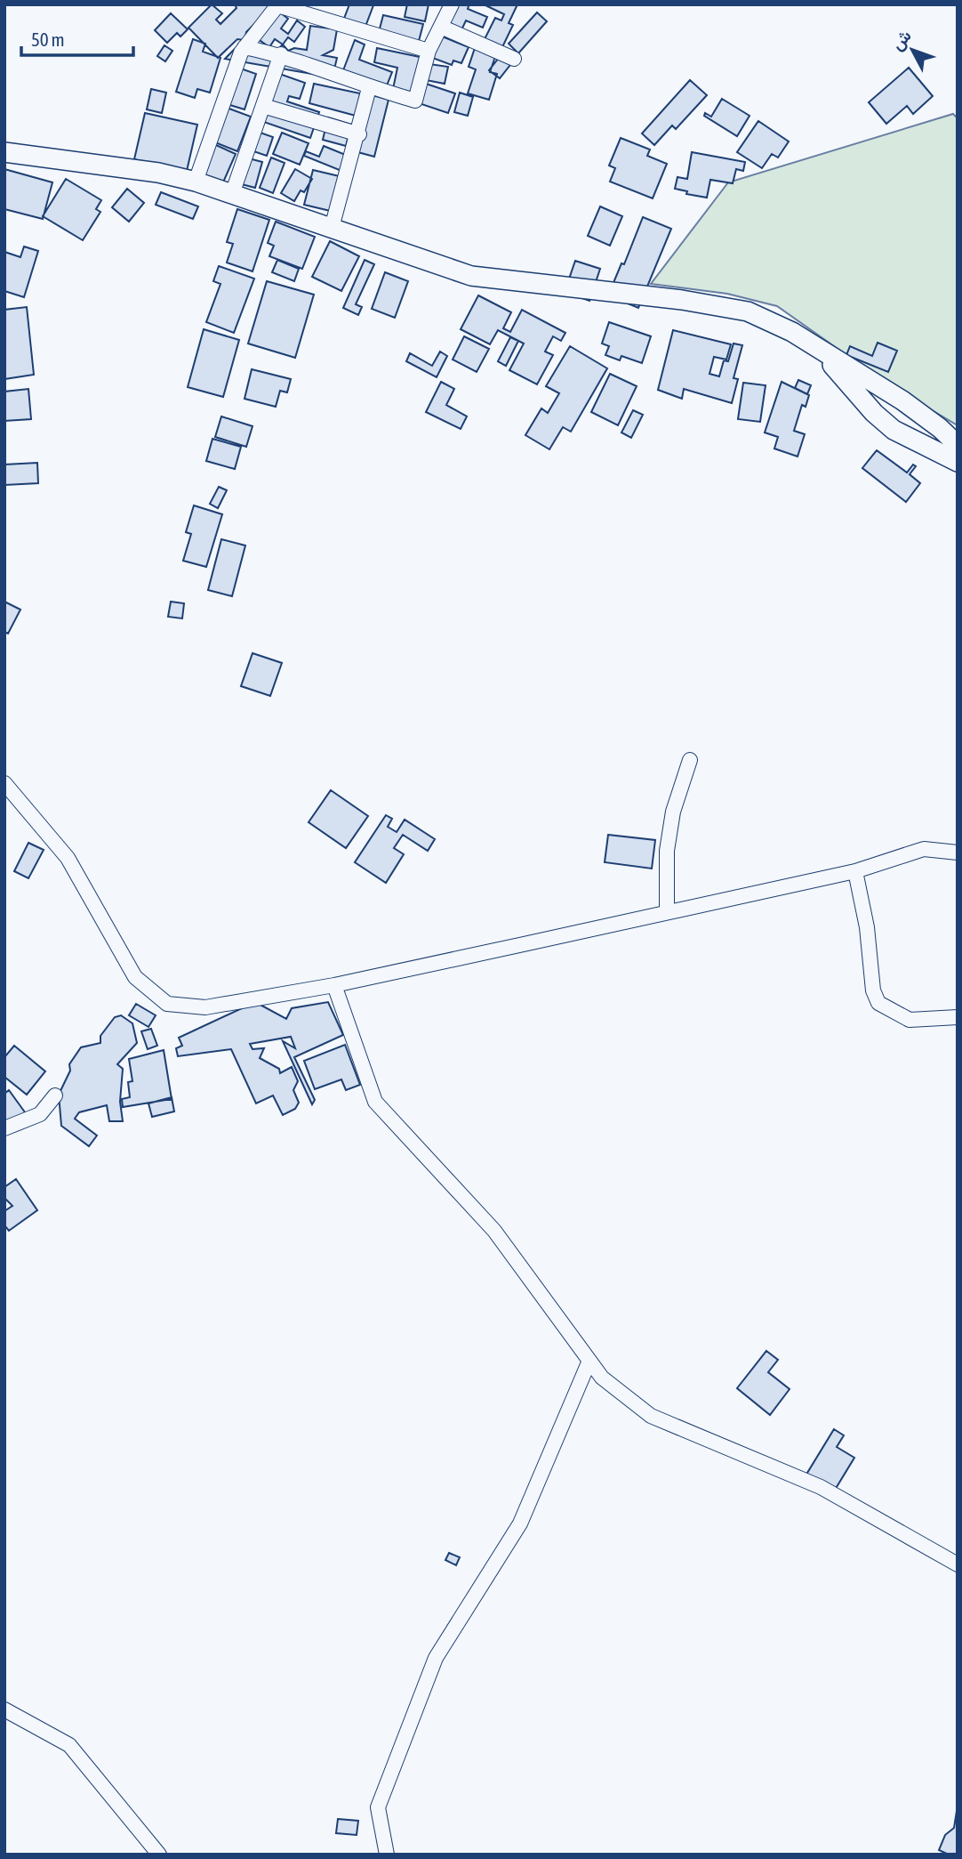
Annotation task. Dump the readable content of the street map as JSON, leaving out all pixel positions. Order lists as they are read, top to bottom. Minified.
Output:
{"scale_bar":"50 m","north":"top left"}
